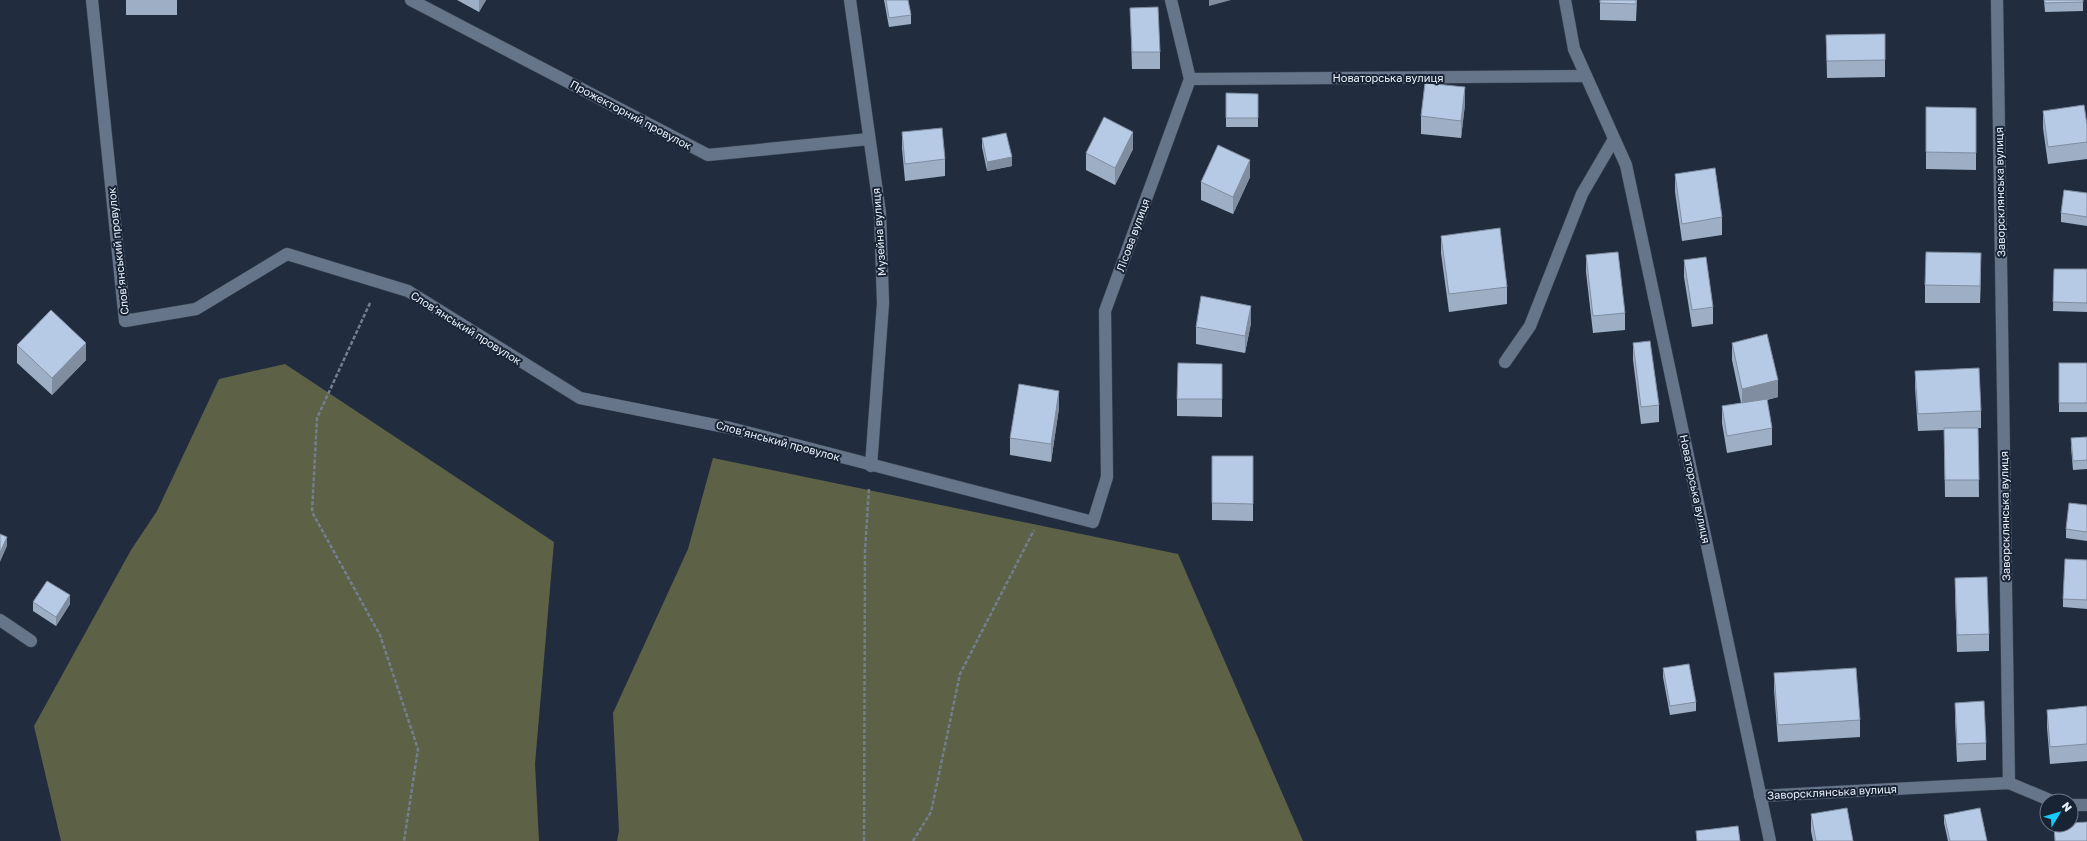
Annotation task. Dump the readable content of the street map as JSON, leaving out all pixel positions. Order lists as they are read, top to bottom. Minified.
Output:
{"streets":{"street":["Новаторська вулиця","Прожекторний провулок","Заворсклянська вулиця","Музейна вулиця","Лісова вулиця","Словʼянський провулок"]},"crossings":[["Новаторська вулиця","Заворсклянська вулиця"],["Новаторська вулиця","Лісова вулиця"],["Прожекторний провулок","Музейна вулиця"],["Музейна вулиця","Словʼянський провулок"],["Лісова вулиця","Словʼянський провулок"]],"north":"top right"}
